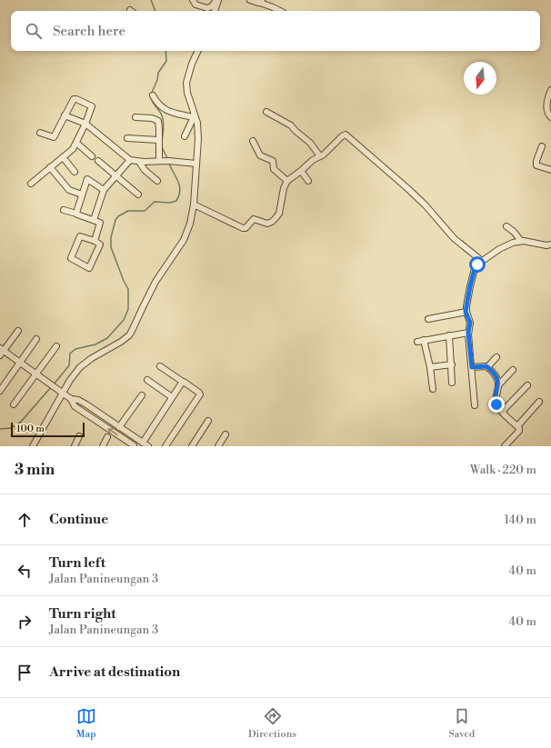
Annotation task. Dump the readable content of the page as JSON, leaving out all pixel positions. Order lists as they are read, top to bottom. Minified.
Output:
{"scale_bar":"100 m","north":"bottom","page":{"search":"Search here","scale":"100 m","heading":["3 min","Walk · 220 m"],"list":[["Continue","140 m"],["Turn left","Jalan Panineungan 3","40 m"],["Turn right","Jalan Panineungan 3","40 m"],"Arrive at destination"],"nav":["Map","Directions","Saved"]}}
